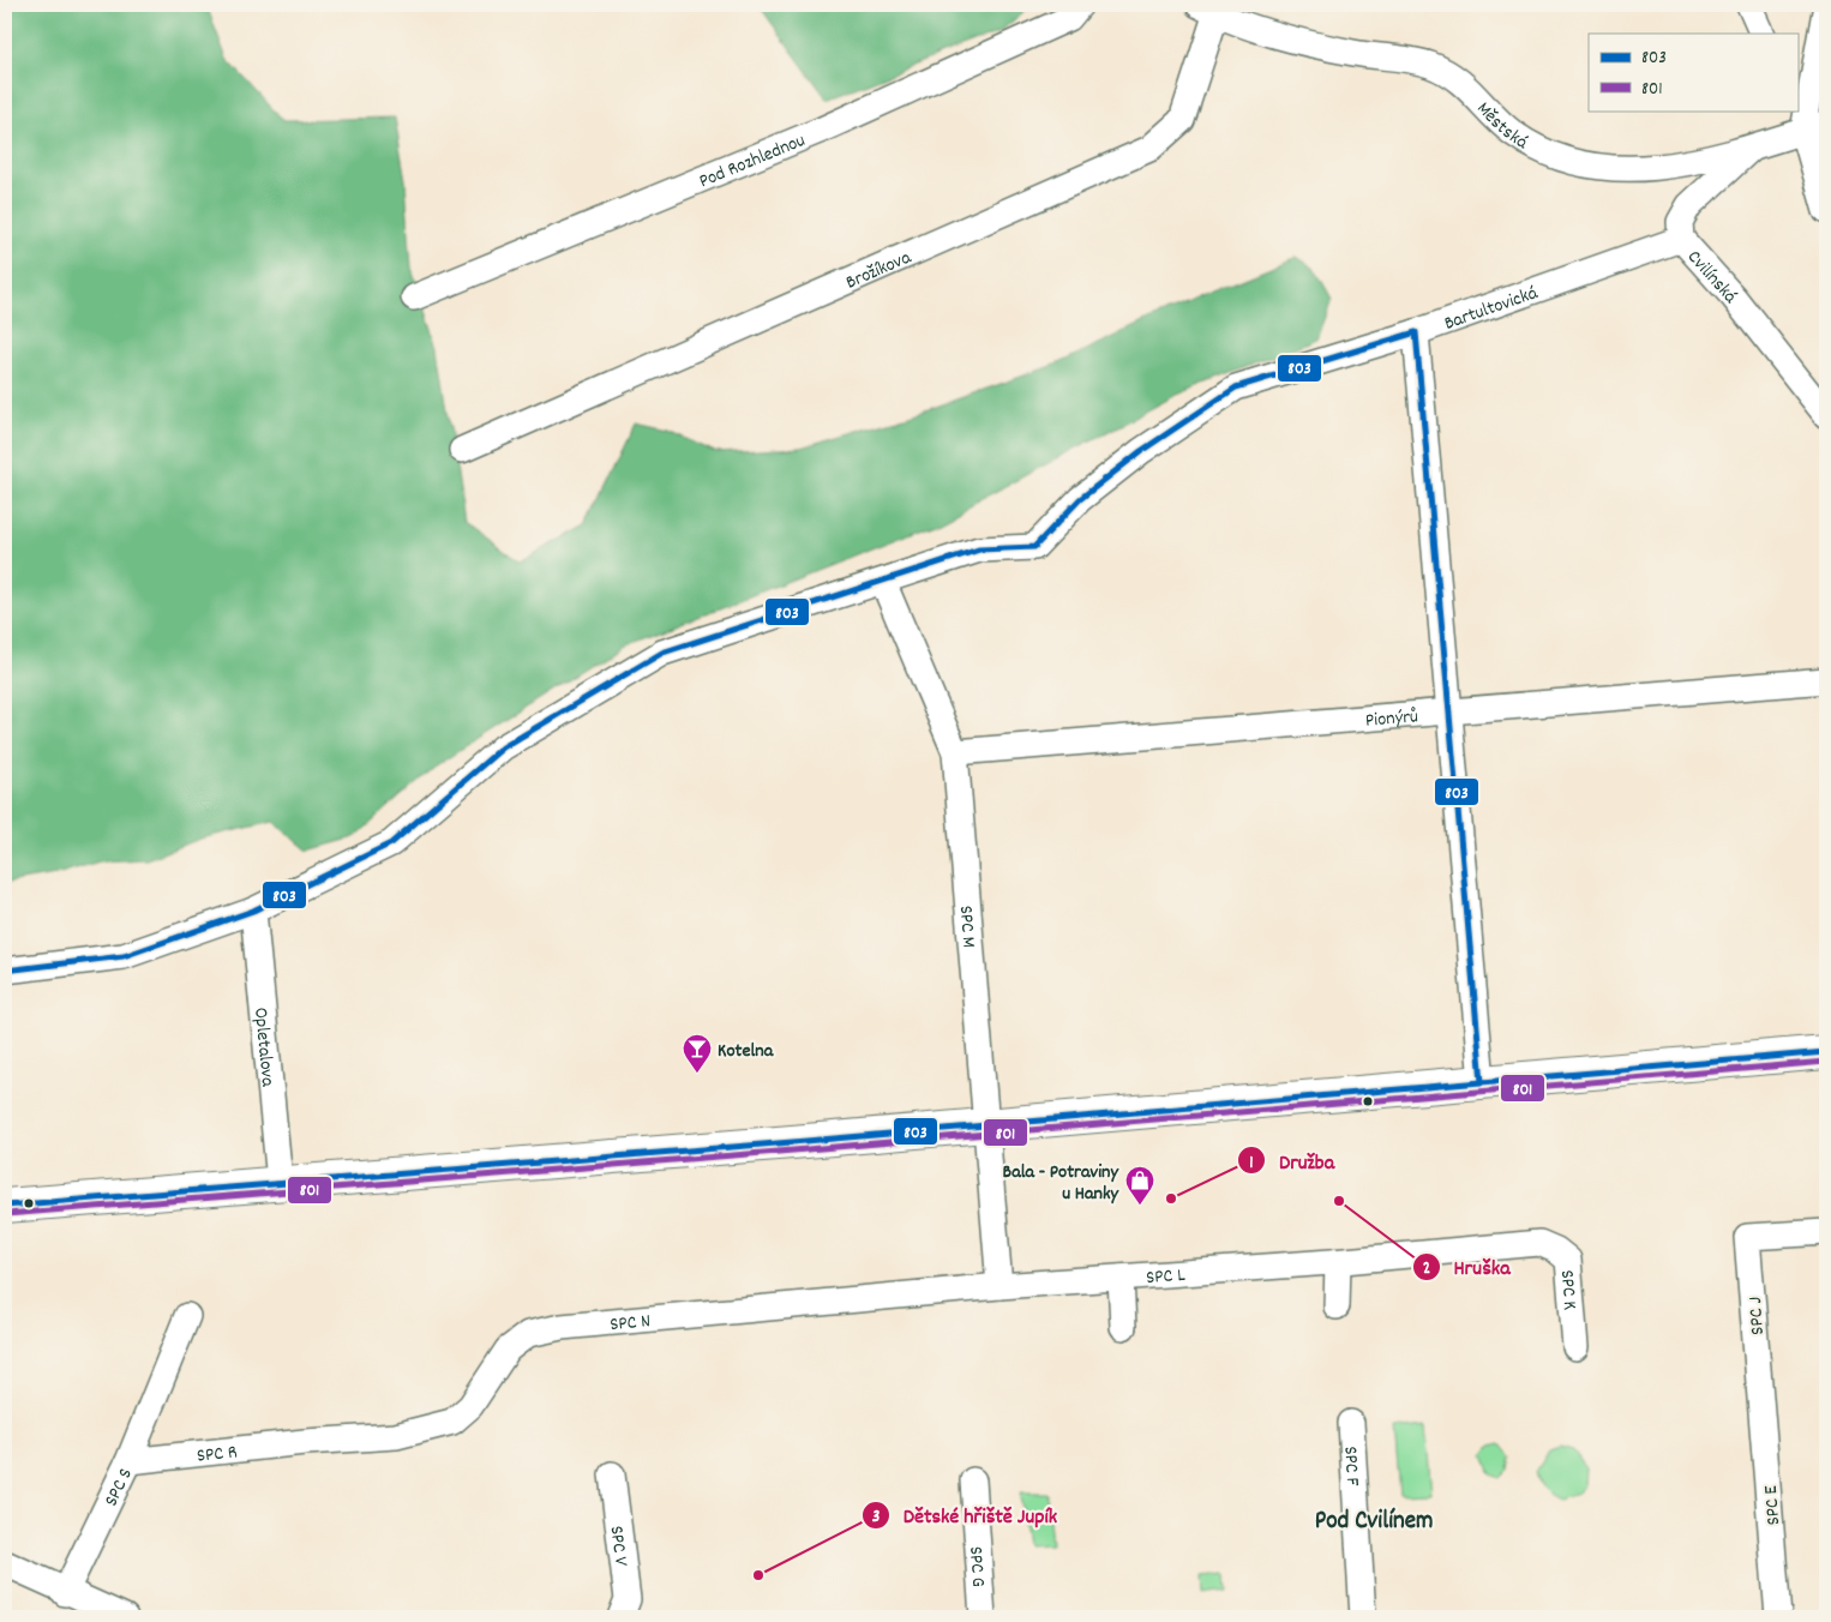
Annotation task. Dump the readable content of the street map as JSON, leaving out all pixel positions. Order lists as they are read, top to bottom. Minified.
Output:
{"streets":{"street":["Městská","Pod Rozhlednou","Brožíkova","Cvilínská","Bartultovická","Pionýrů","SPC M","Opletalova","SPC L","SPC K","SPC J","SPC N","SPC R","SPC F","SPC S","SPC E","SPC V","SPC G"]},"crossings":[["Městská","Brožíkova"],["Městská","Cvilínská"],["Cvilínská","Bartultovická"],["Bartultovická","SPC M"],["Pionýrů","SPC M"],["SPC M","SPC L"],["SPC M","SPC N"],["SPC L","SPC K"],["SPC L","SPC N"],["SPC J","SPC E"],["SPC N","SPC R"],["SPC R","SPC S"]],"districts":["Pod Cvilínem"],"places":{"bar":["Kotelna"],"other":["Družba","Hruška","Dětské hřiště Jupík"],"shop":["Bala - Potraviny u Hanky"]},"lines":["transit line 803","transit line 801"],"legend":["803","801"]}
